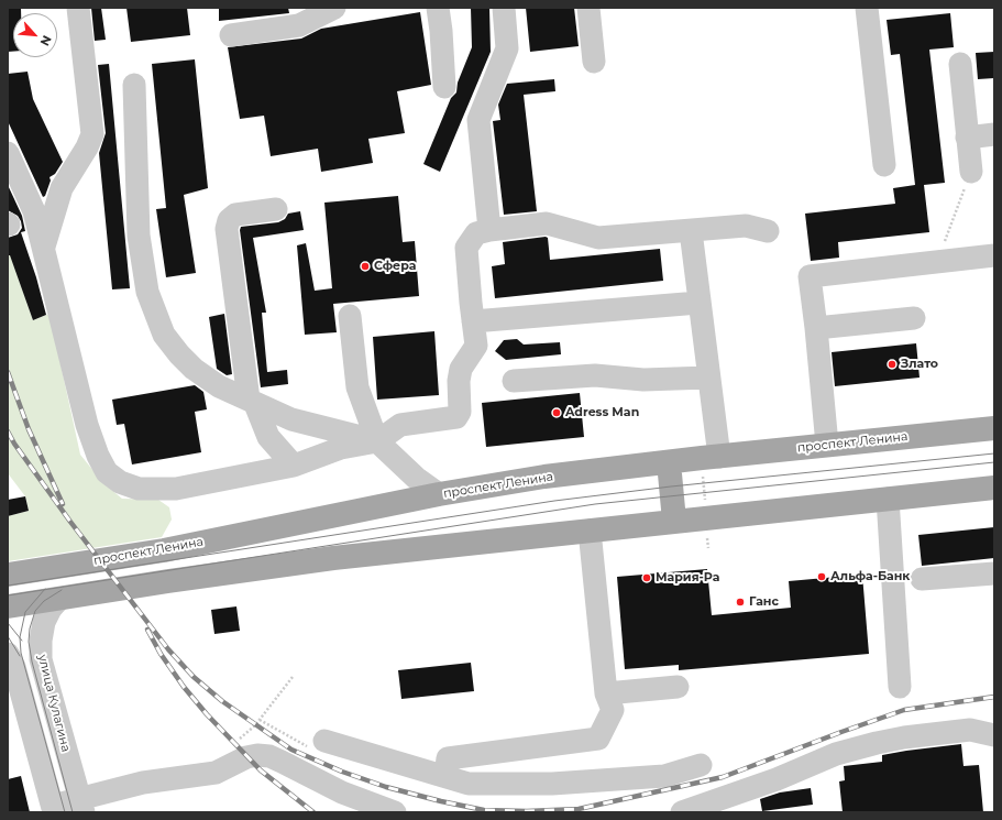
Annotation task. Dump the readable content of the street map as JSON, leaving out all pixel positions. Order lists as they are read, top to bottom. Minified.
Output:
{"streets":{"main road":["проспект Ленина"],"street":["улица Кулагина"]},"places":["Сфера","Злато","Adress Man","Альфа-Банк","Мария-Ра","Ганс"],"north":"bottom right"}
